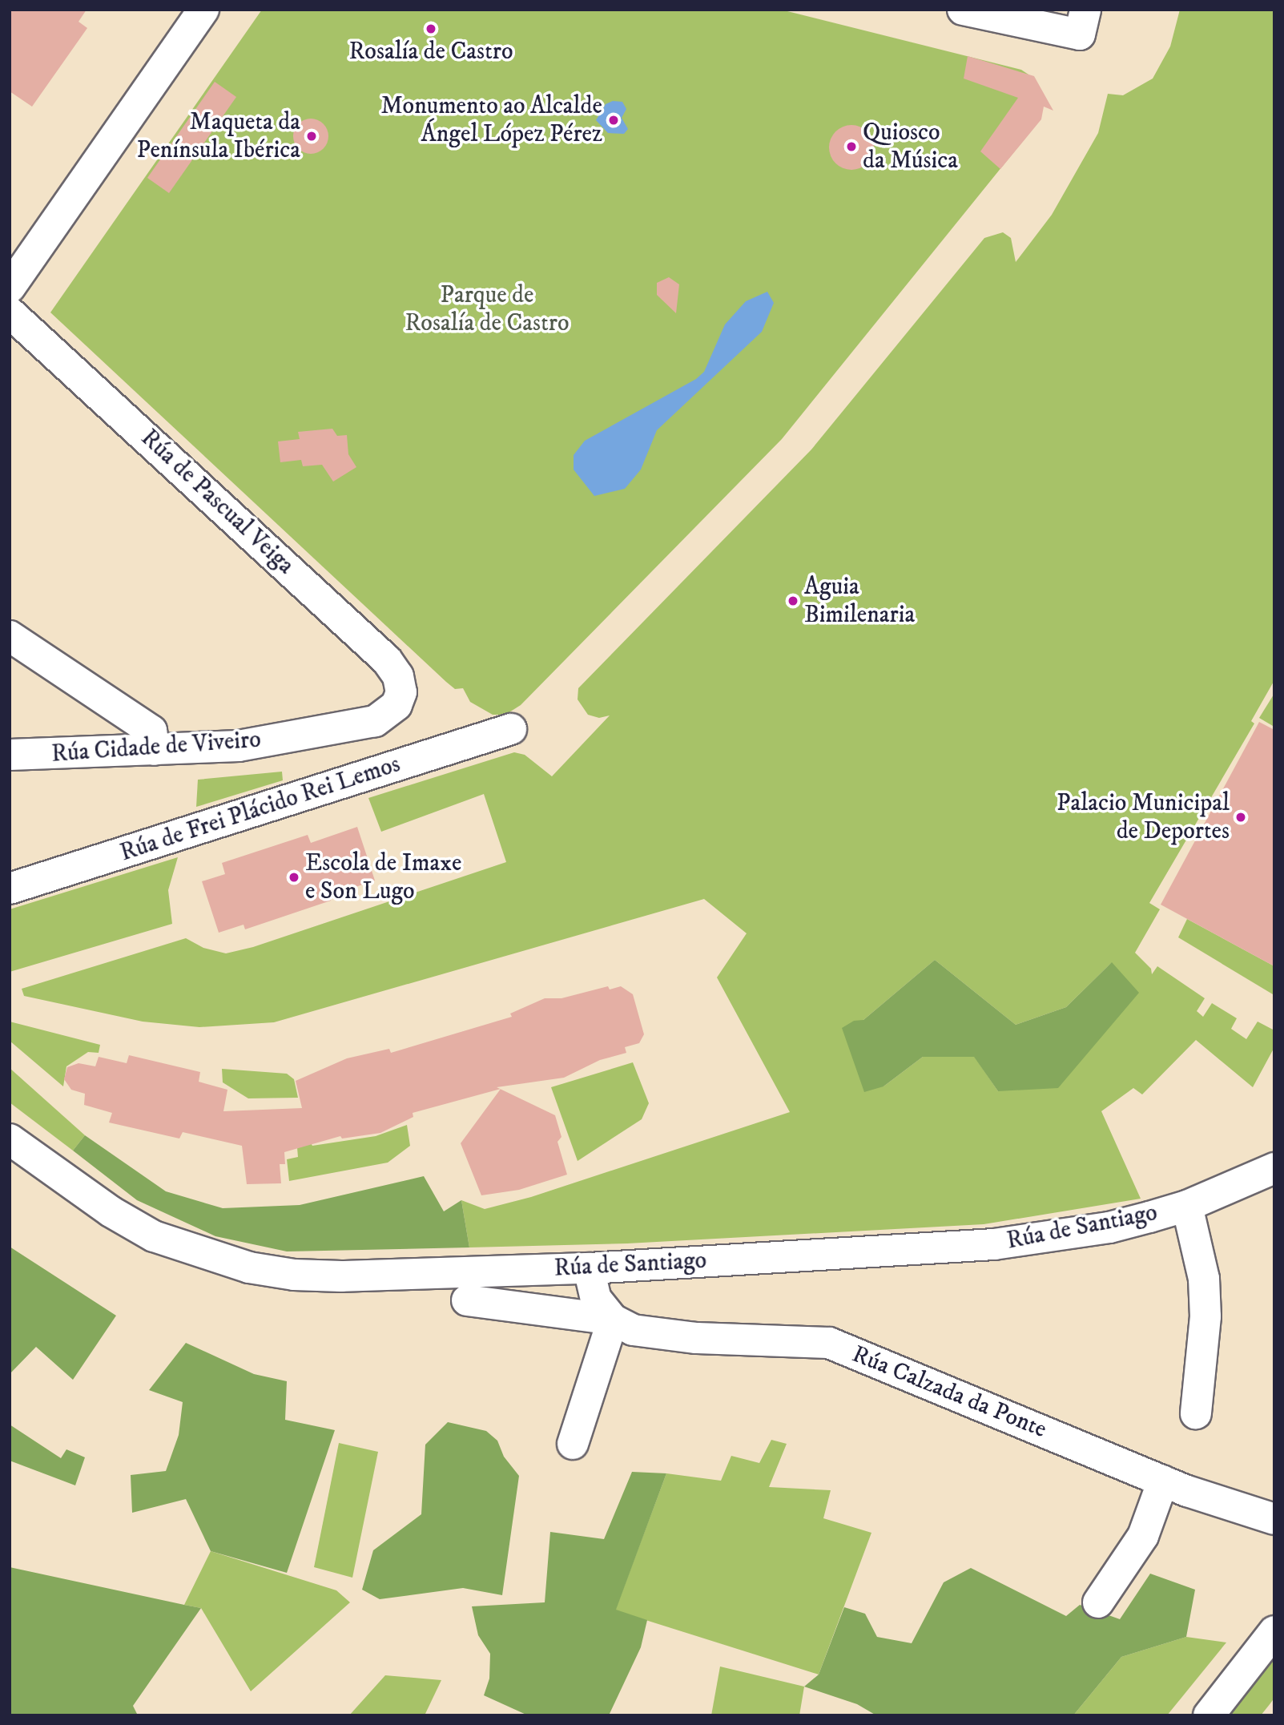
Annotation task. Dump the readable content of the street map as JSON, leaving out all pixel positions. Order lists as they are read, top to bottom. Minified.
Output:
{"streets":{"street":["Rúa de Pascual Veiga","Rúa Cidade de Viveiro","Rúa de Frei Plácido Rei Lemos","Rúa de Santiago","Rúa Calzada da Ponte"]},"crossings":[["Rúa de Pascual Veiga","Rúa Cidade de Viveiro"],["Rúa de Santiago","Rúa Calzada da Ponte"]],"parks":["Parque de Rosalía de Castro"],"places":["Rosalía de Castro","Monumento ao Alcalde Ángel López Pérez","Maqueta da Península Ibérica","Quiosco da Música","Aguia Bimilenaria","Palacio Municipal de Deportes","Escola de Imaxe e Son Lugo"]}
